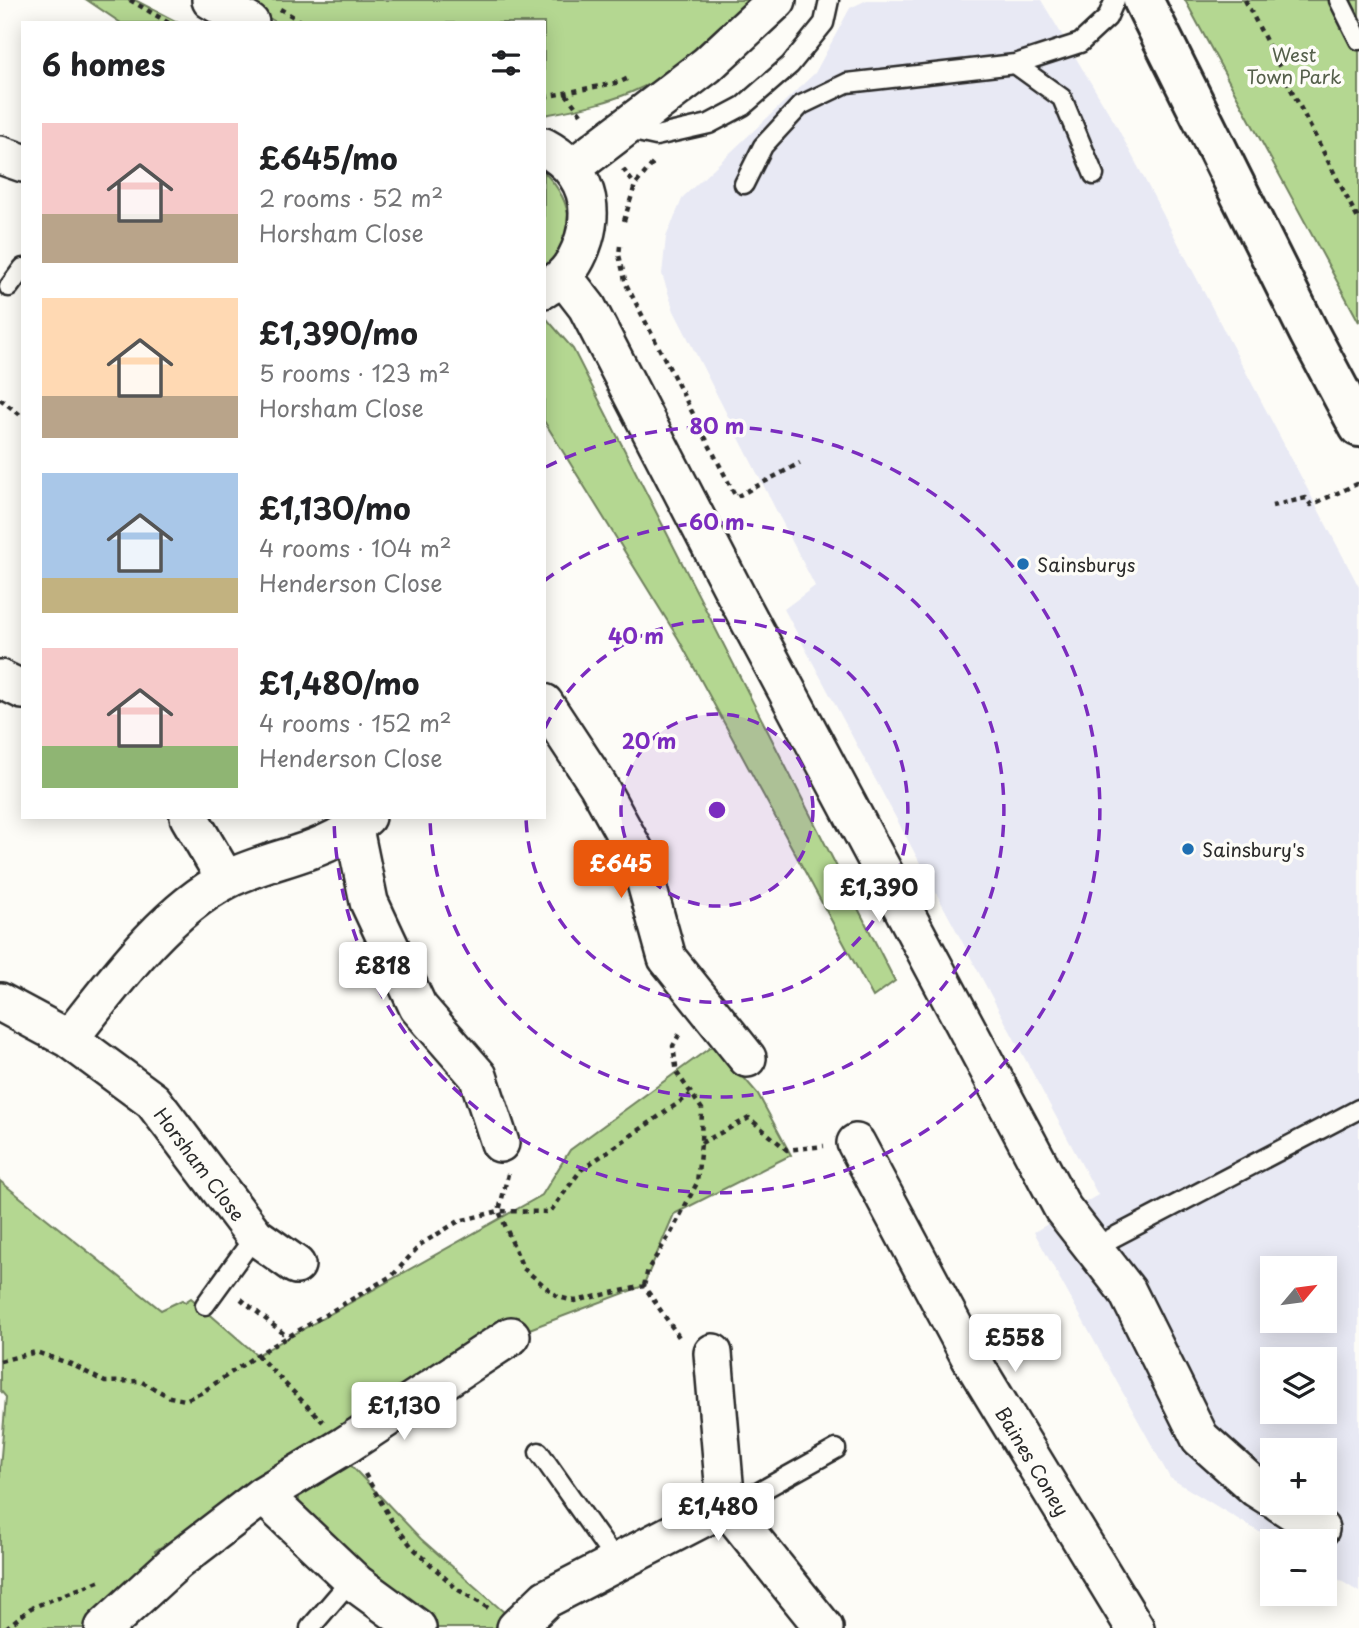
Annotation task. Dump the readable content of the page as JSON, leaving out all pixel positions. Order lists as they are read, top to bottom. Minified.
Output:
{"streets":{"street":["Horsham Close","Baines Coney"]},"parks":["West Town Park"],"places":["Sainsburys","Sainsbury's"],"north":"top right","page":{"heading":"6 homes","list":[{"name":"£645/mo","note":"2 rooms · 52 m² · Horsham Close"},{"name":"£1,390/mo","note":"5 rooms · 123 m² · Horsham Close"},{"name":"£1,130/mo","note":"4 rooms · 104 m² · Henderson Close"},{"name":"£1,480/mo","note":"4 rooms · 152 m² · Henderson Close"}],"price":["£645","£1,390","£818","£558","£1,130","£1,480"],"map_buttons":["+","−"]},"rings":["80 m","60 m","40 m","20 m"]}
